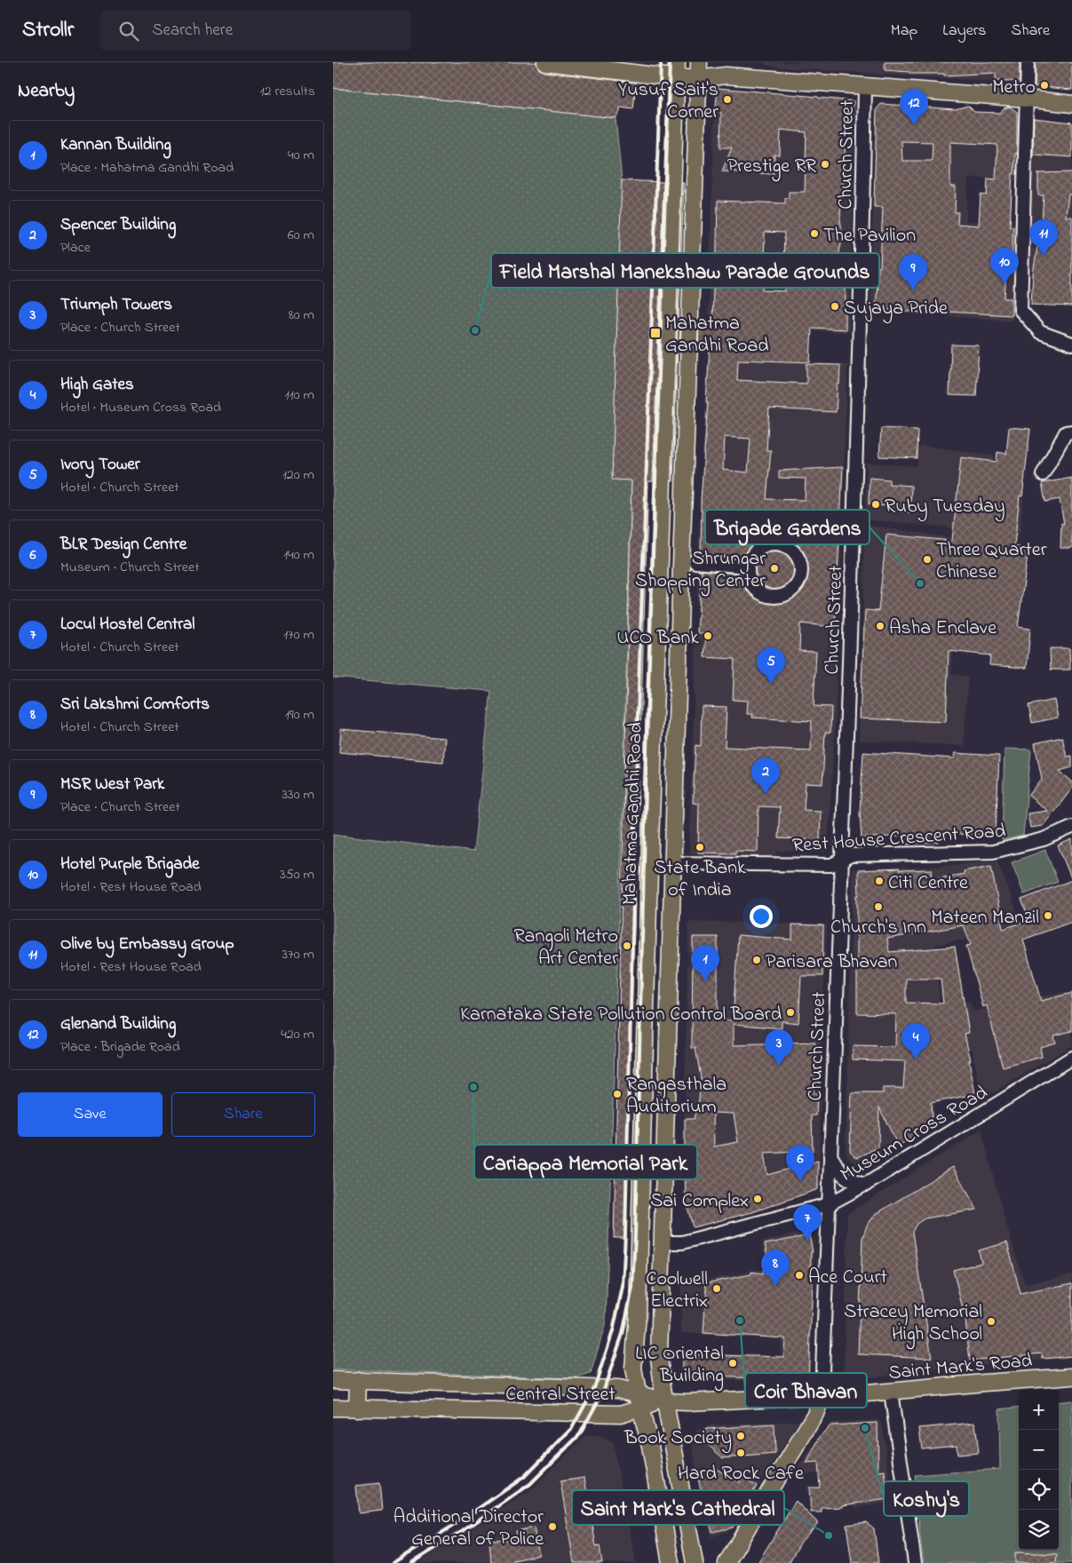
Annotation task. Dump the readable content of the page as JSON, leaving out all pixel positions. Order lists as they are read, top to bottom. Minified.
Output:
{"streets":{"main road":["Mahatma Gandhi Road","Saint Mark's Road","Central Street"],"street":["Church Street","Rest House Crescent Road","Museum Cross Road"]},"crossings":[["Church Street","Rest House Crescent Road"],["Church Street","Museum Cross Road"],["Church Street","Saint Mark's Road"],["Mahatma Gandhi Road","Central Street"],["Saint Mark's Road","Central Street"]],"places":{"other":["Metro","Yusuf Sait's Corner","Prestige RR","The Pavilion","Sujaya Pride","Field Marshal Manekshaw Parade Grounds","Ruby Tuesday","Three Quarter Chinese","Shrungar Shopping Center","Brigade Gardens","Asha Enclave","UCO Bank","State Bank of India","Citi Centre","Church's Inn","Mateen Manzil","Rangoli Metro Art Center","Parisara Bhavan","Karnataka State Pollution Control Board","Cariappa Memorial Park","Rangasthala Auditorium","Sai Complex","Ace Court","Coolwell Electrix","Coir Bhavan","Stracey Memorial High School","LIC Oriental Building","Koshy's","Book Society","Hard Rock Cafe","Additional Director General of Police","Saint Mark's Cathedral"],"transit":["Mahatma Gandhi Road"]},"page":{"header":"Strollr","search":"Search here","nav":["Map","Layers","Share"],"heading":["Nearby","12 results"],"pins":["12","11","10","9","5","2","1","4","3","6","7","8"],"list":[{"mark":"1","name":"Kannan Building","note":"Place · Mahatma Gandhi Road","value":"40 m"},{"mark":"2","name":"Spencer Building","note":"Place","value":"60 m"},{"mark":"3","name":"Triumph Towers","note":"Place · Church Street","value":"80 m"},{"mark":"4","name":"High Gates","note":"Hotel · Museum Cross Road","value":"110 m"},{"mark":"5","name":"Ivory Tower","note":"Hotel · Church Street","value":"120 m"},{"mark":"6","name":"BLR Design Centre","note":"Museum · Church Street","value":"140 m"},{"mark":"7","name":"Locul Hostel Central","note":"Hotel · Church Street","value":"170 m"},{"mark":"8","name":"Sri Lakshmi Comforts","note":"Hotel · Church Street","value":"190 m"},{"mark":"9","name":"MSR West Park","note":"Place · Church Street","value":"330 m"},{"mark":"10","name":"Hotel Purple Brigade","note":"Hotel · Rest House Road","value":"350 m"},{"mark":"11","name":"Olive by Embassy Group","note":"Hotel · Rest House Road","value":"370 m"},{"mark":"12","name":"Glenand Building","note":"Place · Brigade Road","value":"420 m"}],"buttons":["Save","Share"],"map_buttons":["+","−"]}}
